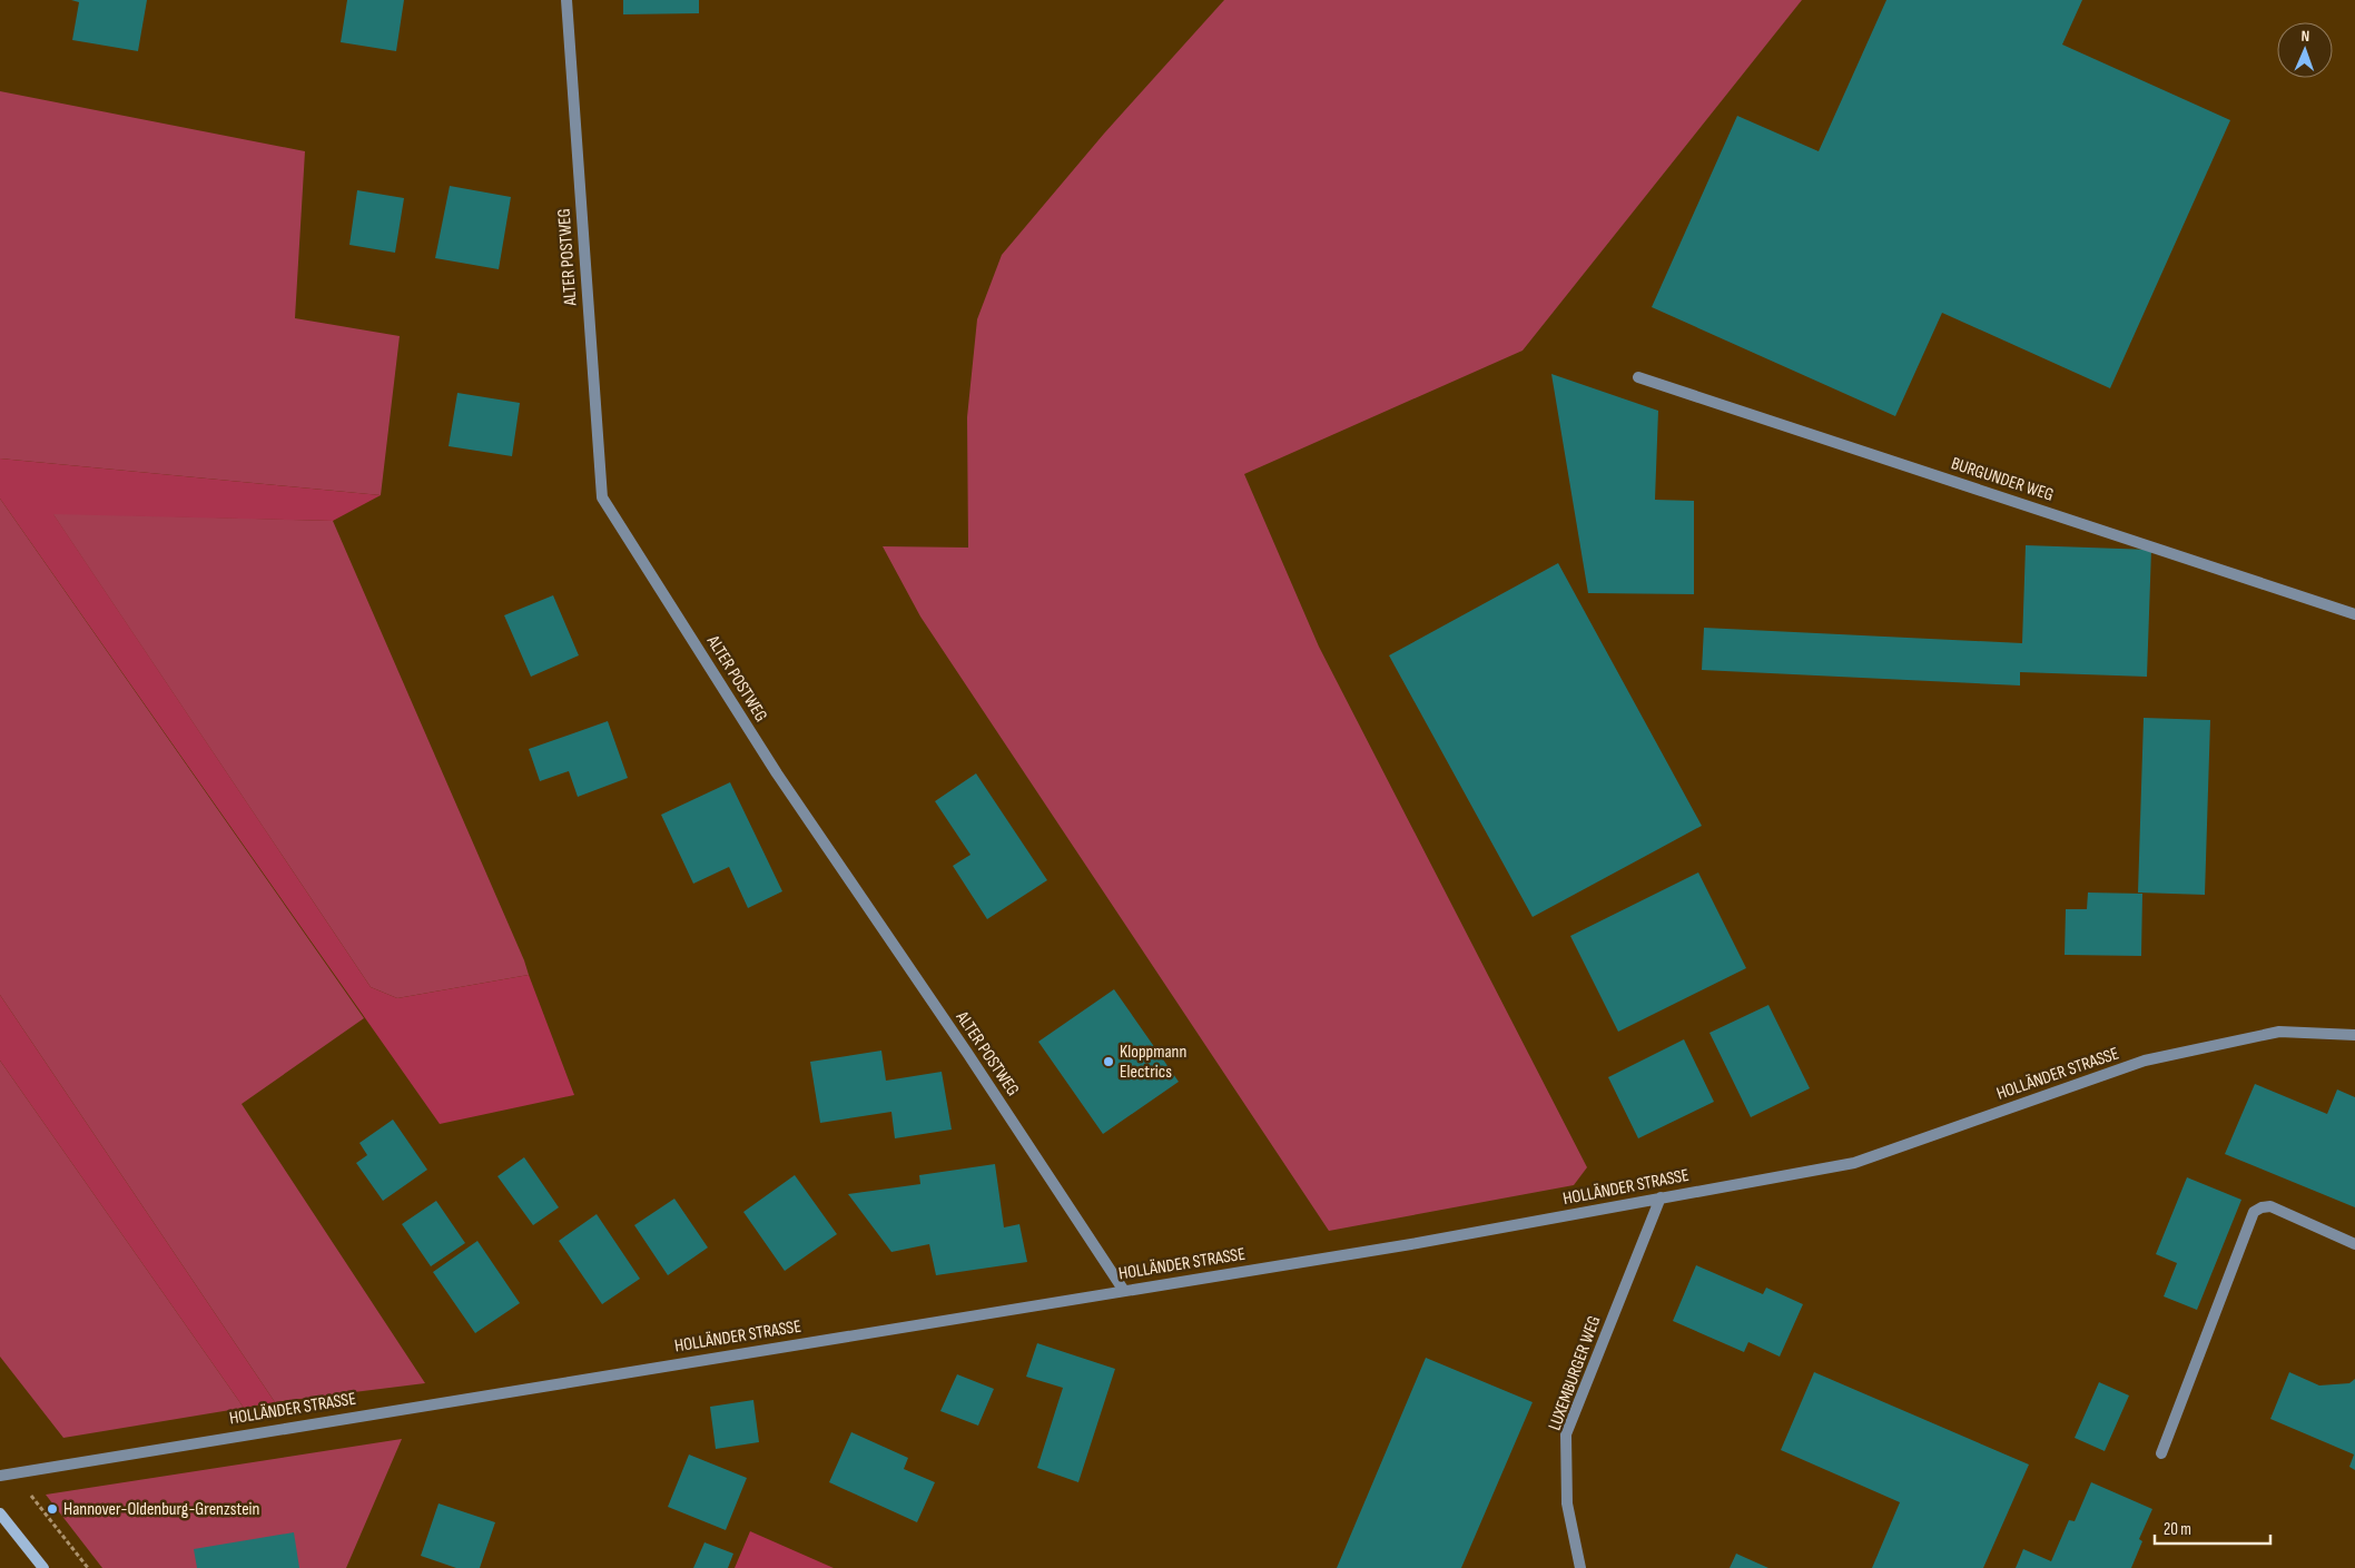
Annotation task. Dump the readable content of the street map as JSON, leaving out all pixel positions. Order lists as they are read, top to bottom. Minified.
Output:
{"streets":{"street":["ALTER POSTWEG","BURGUNDER WEG","HOLLÄNDER STRASSE","LUXEMBURGER WEG"]},"crossings":[["ALTER POSTWEG","HOLLÄNDER STRASSE"],["HOLLÄNDER STRASSE","LUXEMBURGER WEG"]],"places":["Kloppmann Electrics","Hannover-Oldenburg-Grenzstein"],"scale_bar":"20 m","north":"top"}
